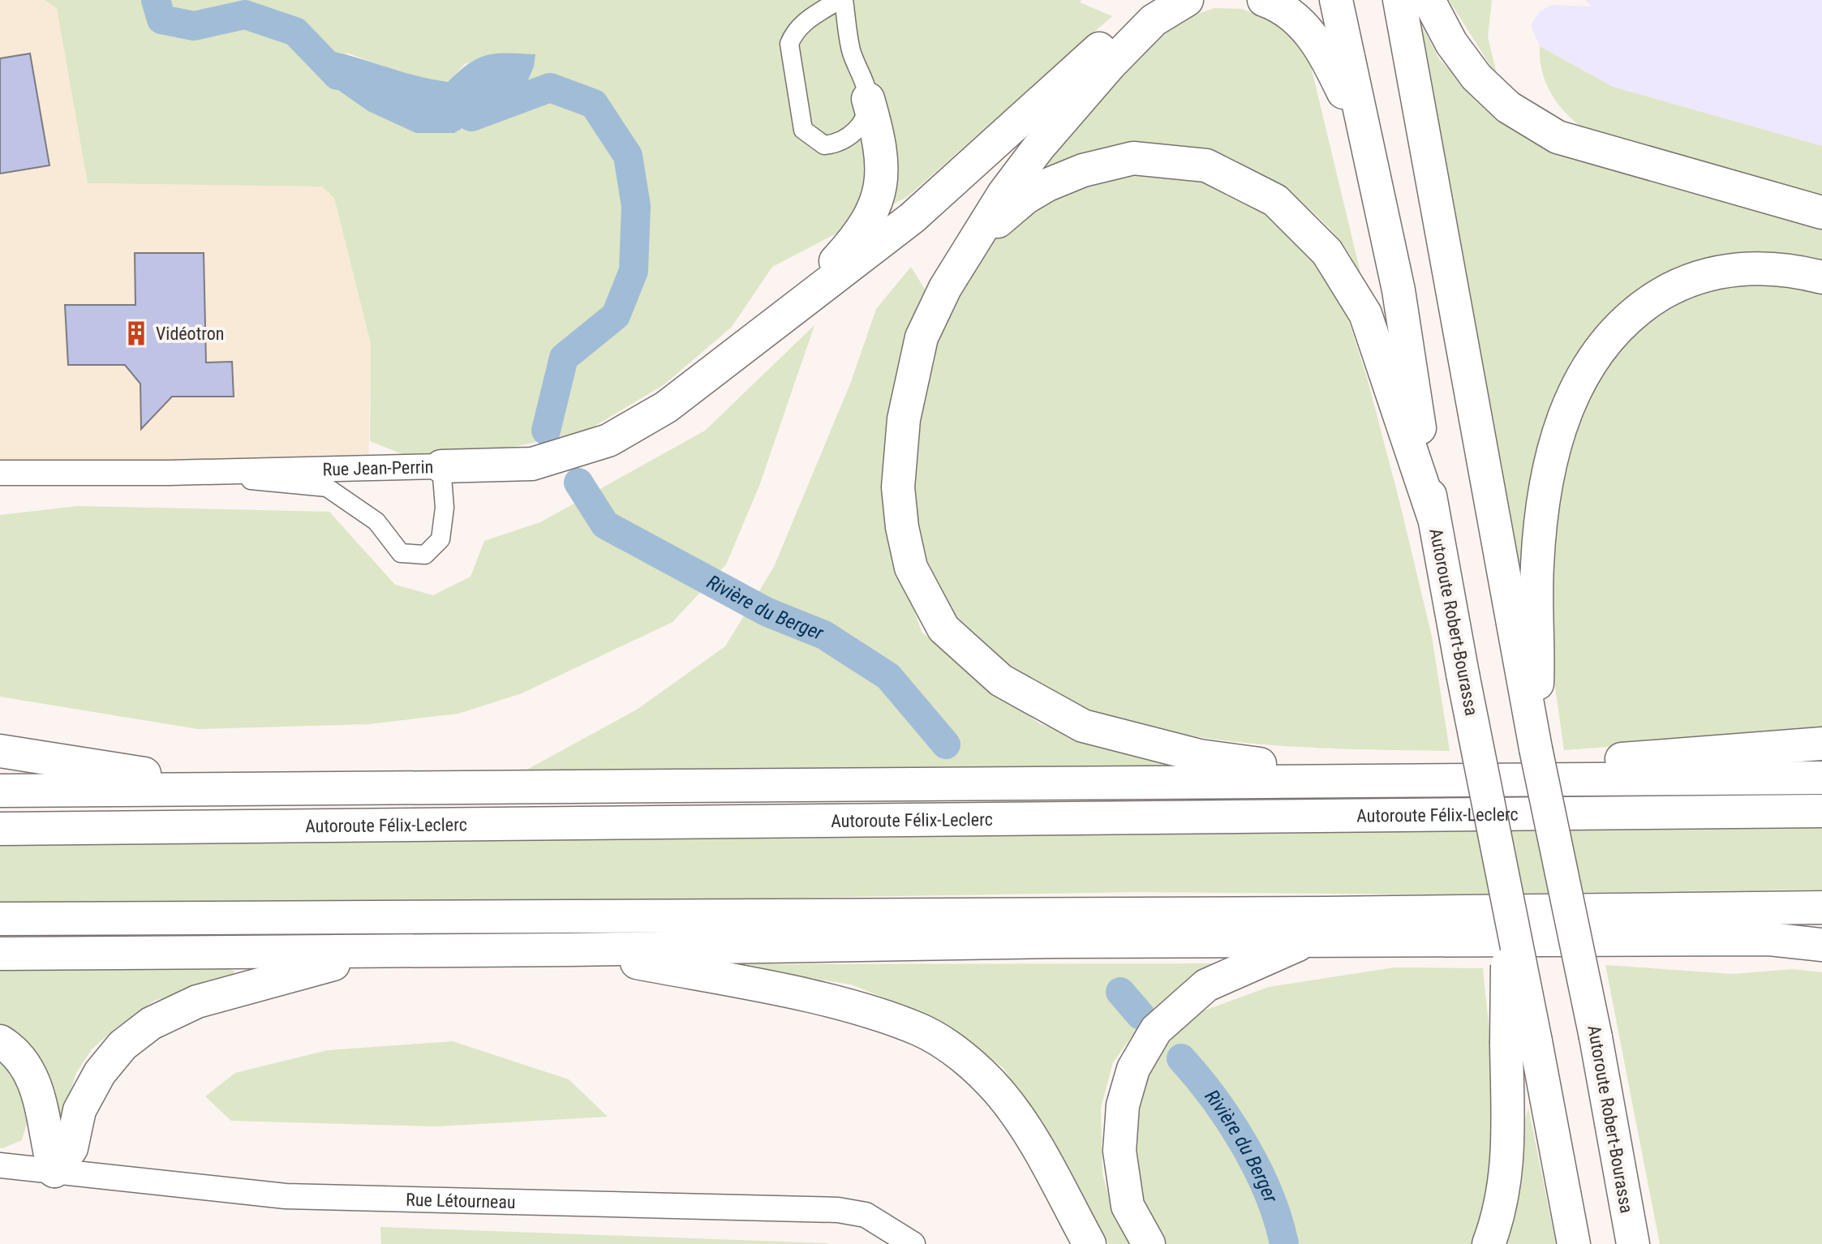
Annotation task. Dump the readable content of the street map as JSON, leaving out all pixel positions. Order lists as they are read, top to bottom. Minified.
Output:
{"streets":{"highway":["Autoroute Robert-Bourassa","Autoroute Félix-Leclerc"],"street":["Rue Jean-Perrin","Rue Létourneau"]},"water":["Rivière du Berger"],"places":{"building":["Vidéotron"]}}
